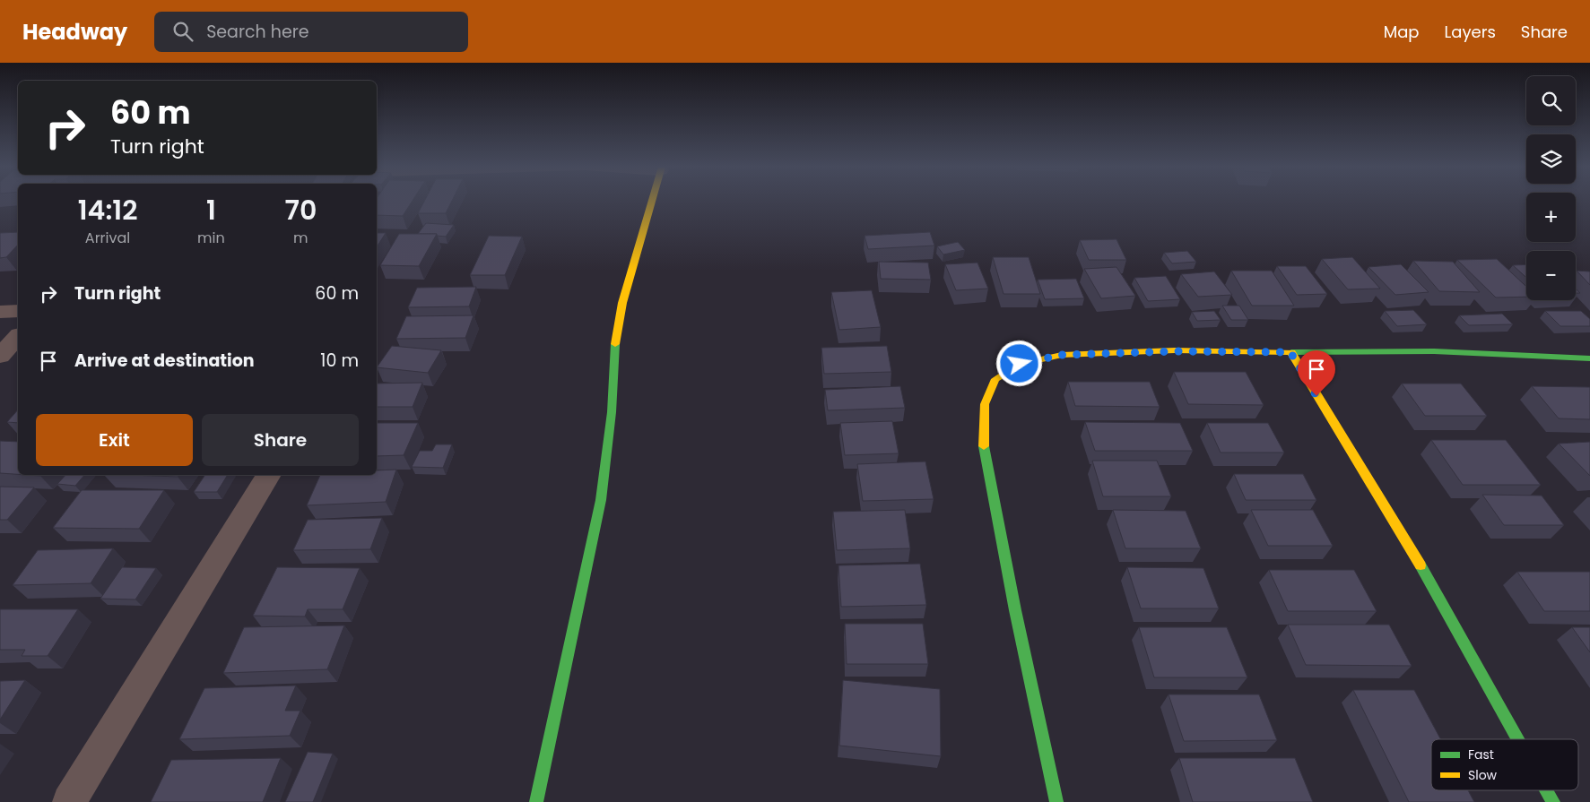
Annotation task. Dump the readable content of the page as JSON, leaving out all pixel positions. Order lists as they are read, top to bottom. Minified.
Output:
{"legend":["Fast","Slow"],"page":{"header":"Headway","search":"Search here","nav":["Map","Layers","Share"],"map_buttons":["+","−"],"turn":["60 m","Turn right"],"eta":["14:12","Arrival","1","min","70","m"],"list":[{"name":"Turn right","value":"60 m"},{"name":"Arrive at destination","value":"10 m"}],"buttons":["Exit","Share"]}}
